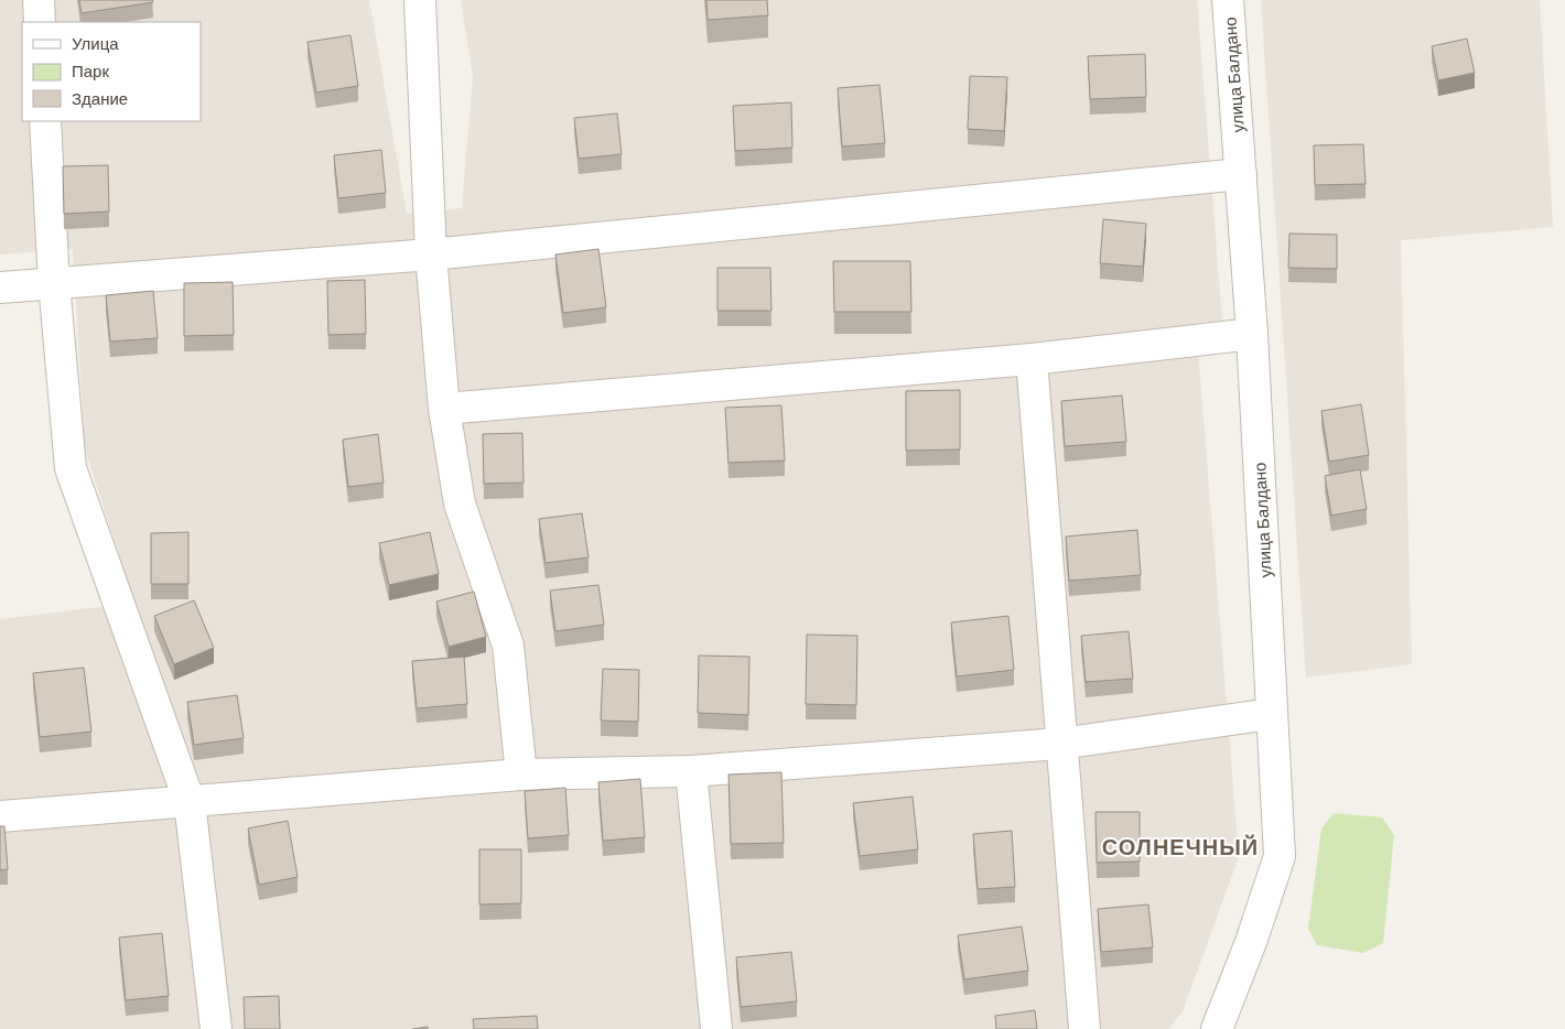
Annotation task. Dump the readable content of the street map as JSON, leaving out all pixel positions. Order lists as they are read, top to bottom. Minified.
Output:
{"streets":{"street":["улица Балдано"]},"districts":["СОЛНЕЧНЫЙ"],"legend":["Улица","Парк","Здание"]}
